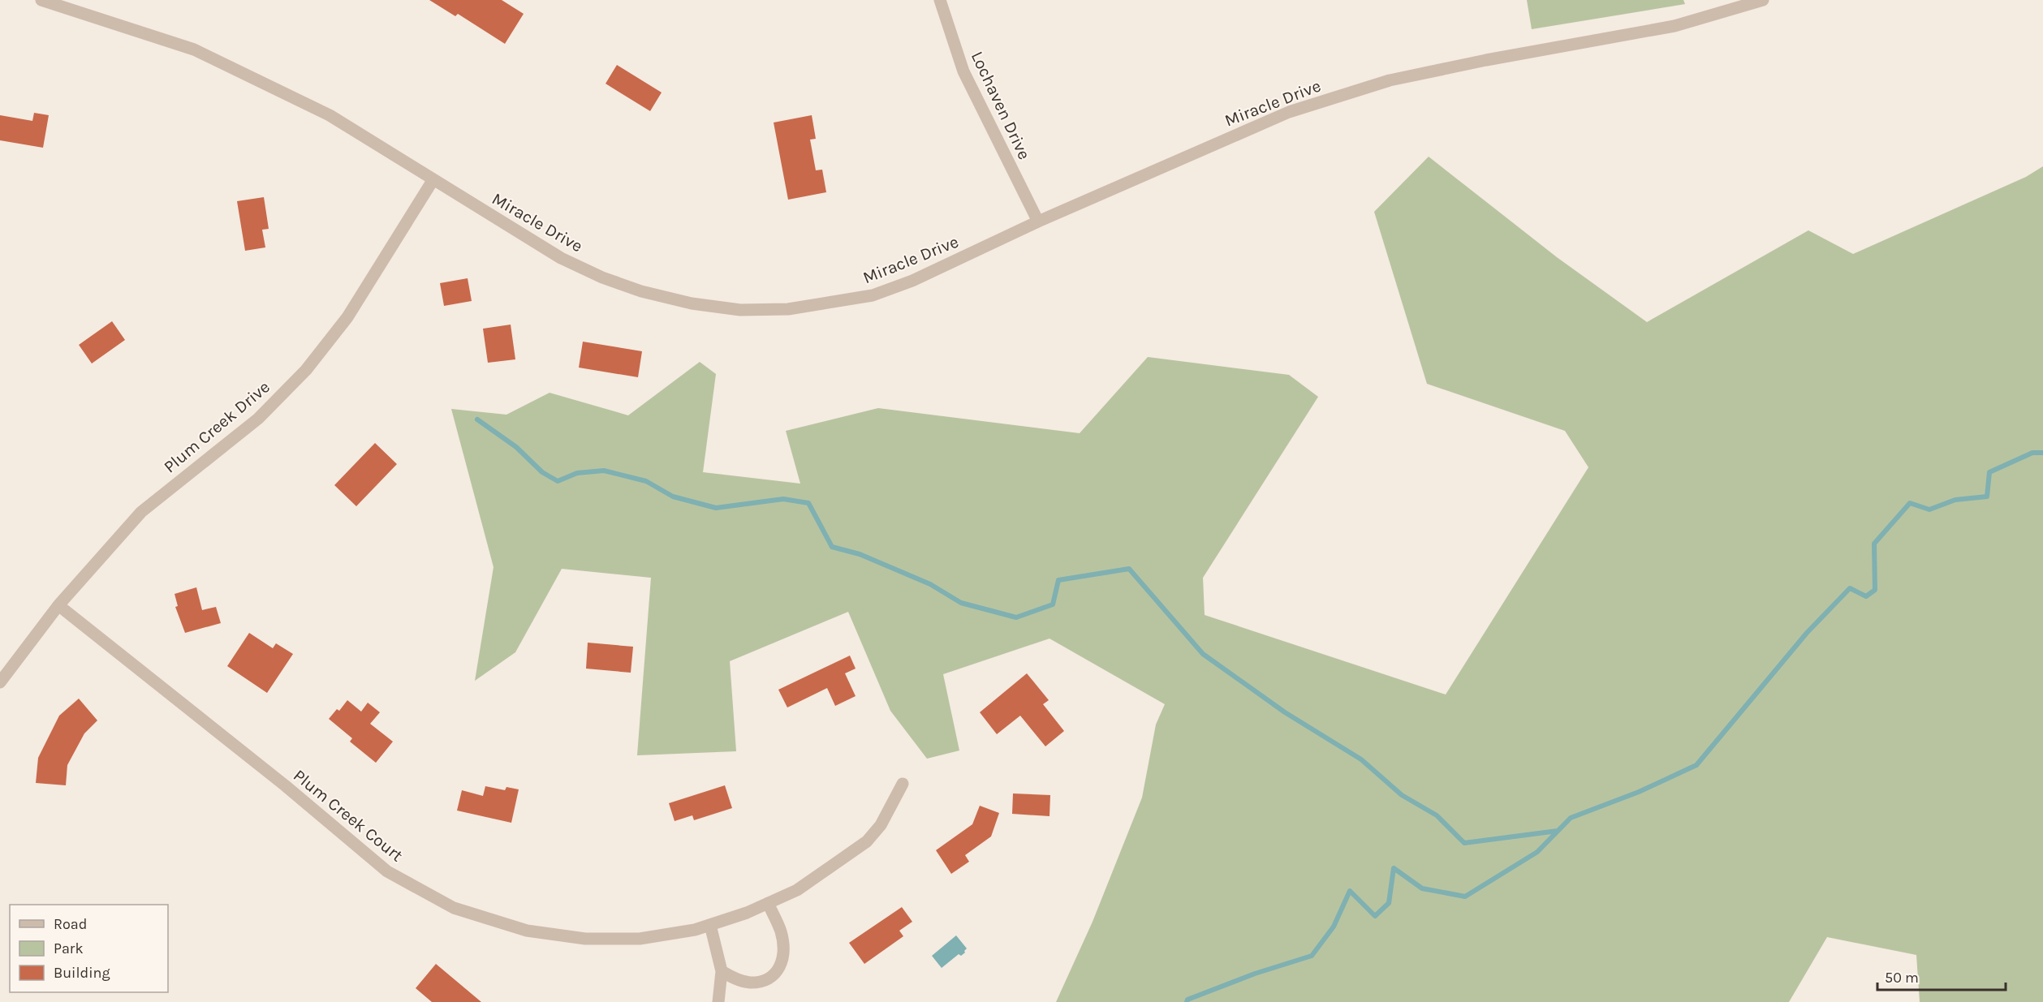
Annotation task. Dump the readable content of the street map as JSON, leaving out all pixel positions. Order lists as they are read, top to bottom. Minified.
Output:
{"streets":{"street":["Miracle Drive","Lochaven Drive","Plum Creek Drive","Plum Creek Court"]},"crossings":[["Miracle Drive","Lochaven Drive"],["Miracle Drive","Plum Creek Drive"],["Plum Creek Drive","Plum Creek Court"]],"legend":["Road","Park","Building"],"scale_bar":"50 m"}
